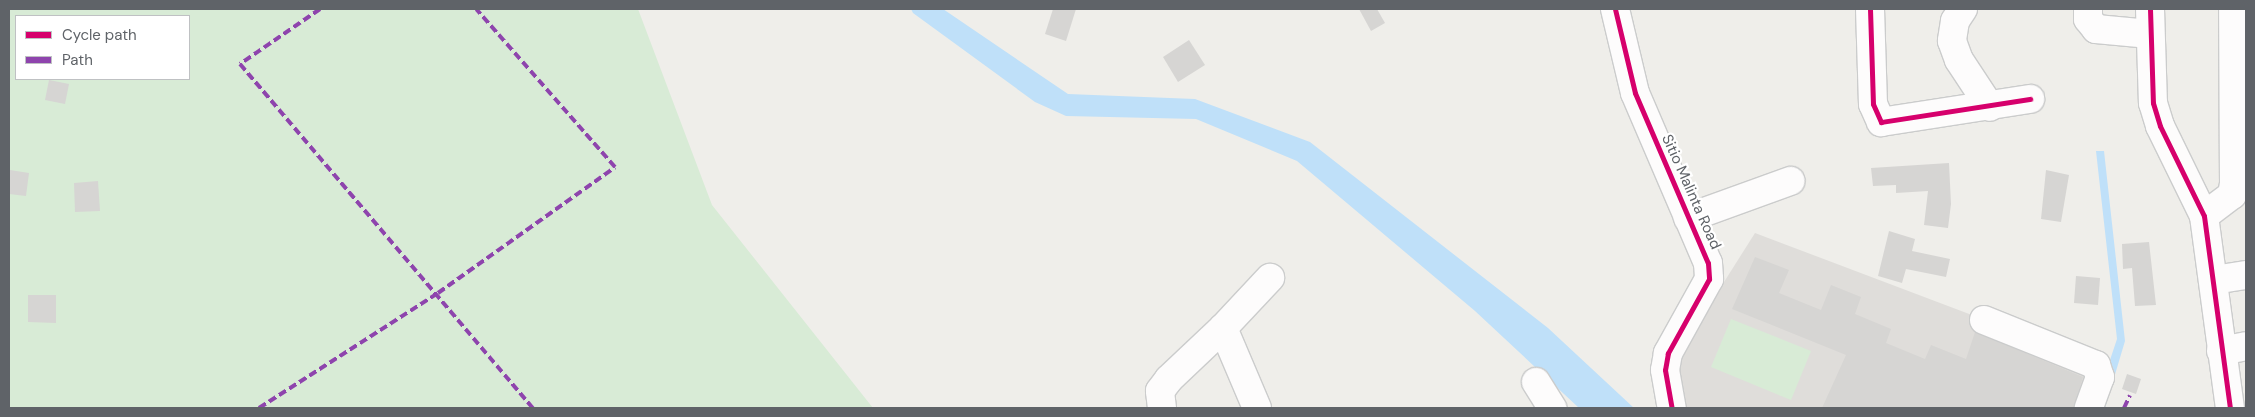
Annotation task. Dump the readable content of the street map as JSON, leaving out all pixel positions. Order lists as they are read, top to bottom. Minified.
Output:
{"streets":{"street":["Sitio Malinta Road"]},"legend":["Cycle path","Path"]}
